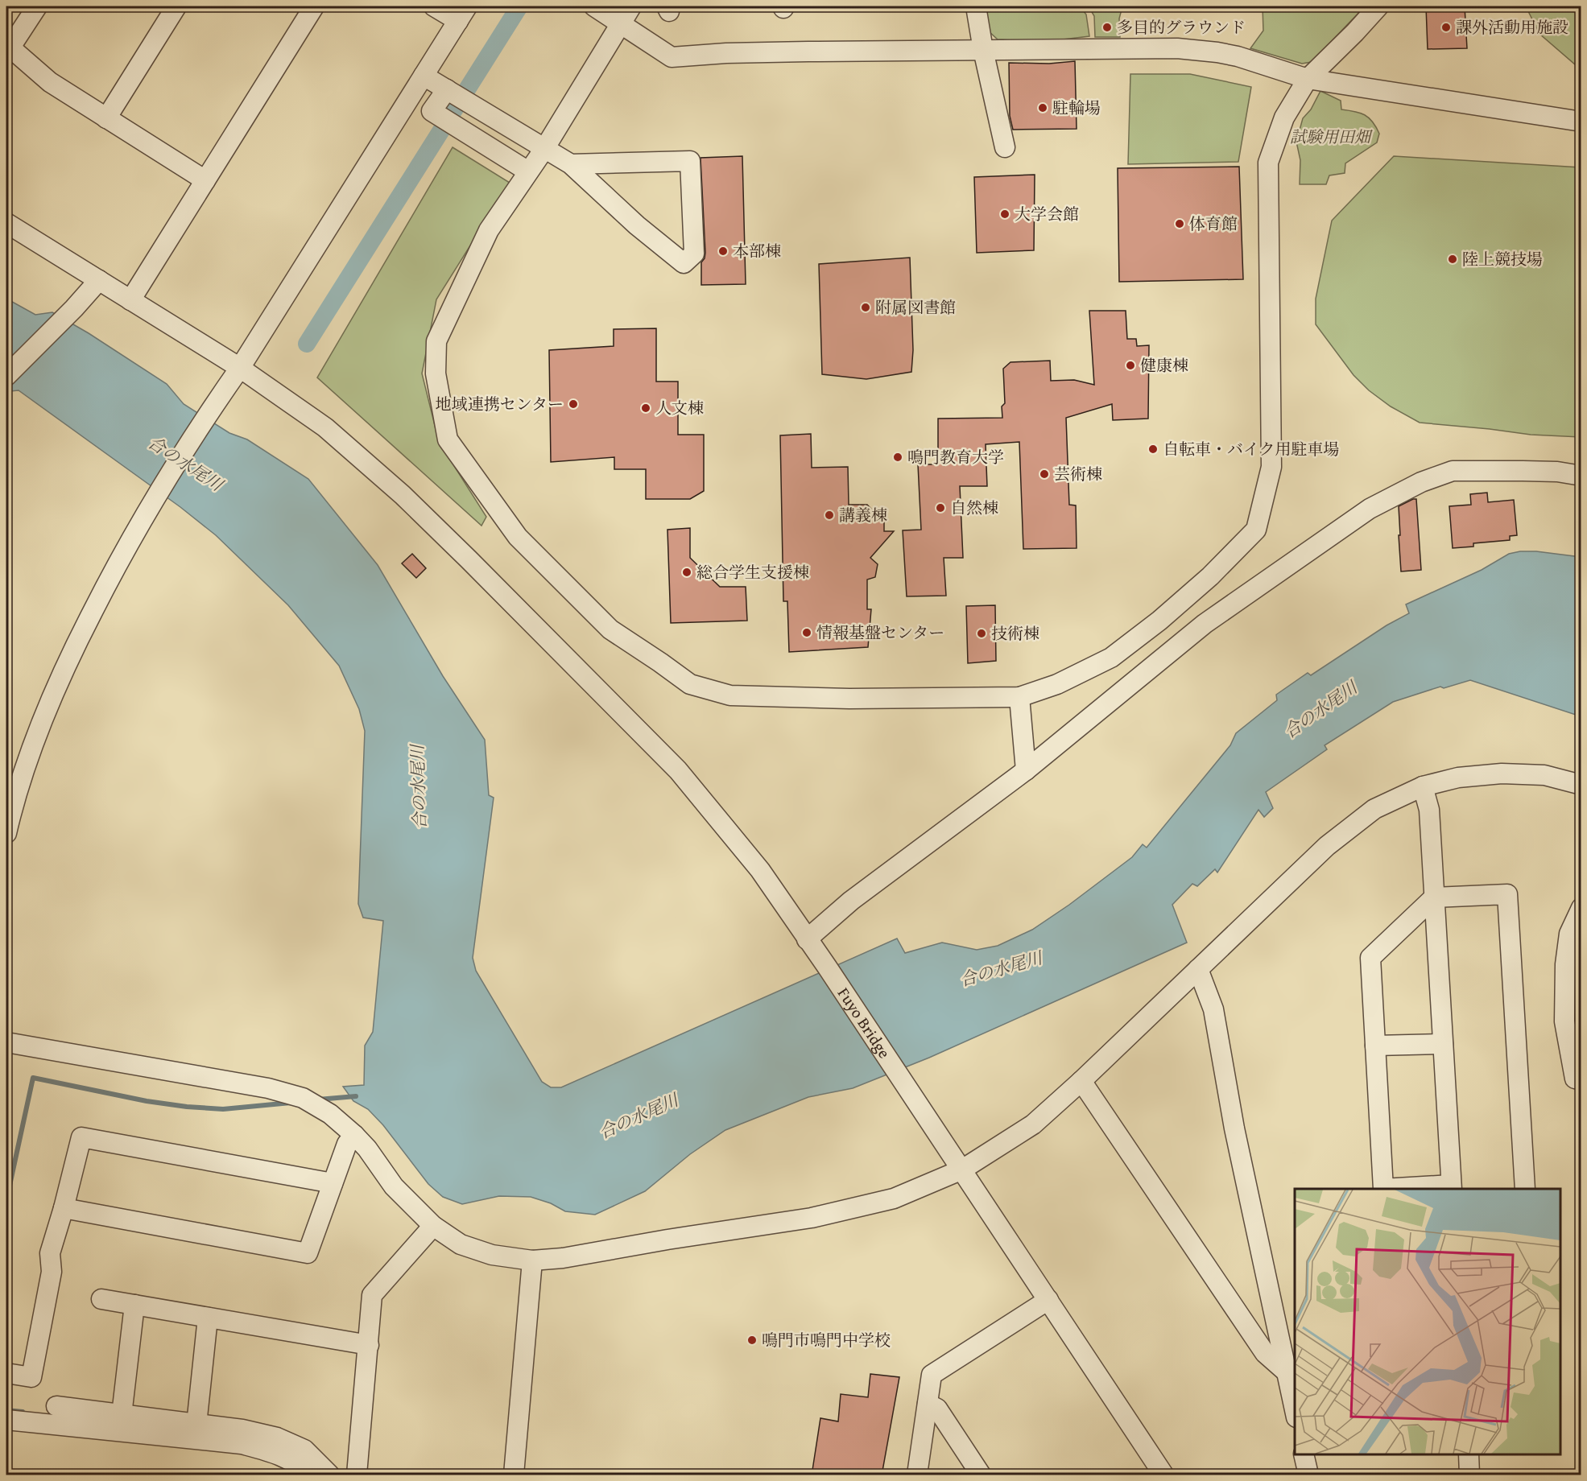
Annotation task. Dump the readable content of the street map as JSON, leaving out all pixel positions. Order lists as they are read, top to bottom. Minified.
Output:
{"streets":{"street":["Fuyo Bridge"]},"water":["合の水尾川"],"parks":["試験用田畑"],"places":["多目的グラウンド","課外活動用施設","駐輪場","大学会館","体育館","本部棟","陸上競技場","附属図書館","健康棟","地域連携センター","人文棟","自転車・バイク用駐車場","鳴門教育大学","芸術棟","自然棟","講義棟","総合学生支援棟","情報基盤センター","技術棟","鳴門市鳴門中学校"]}
